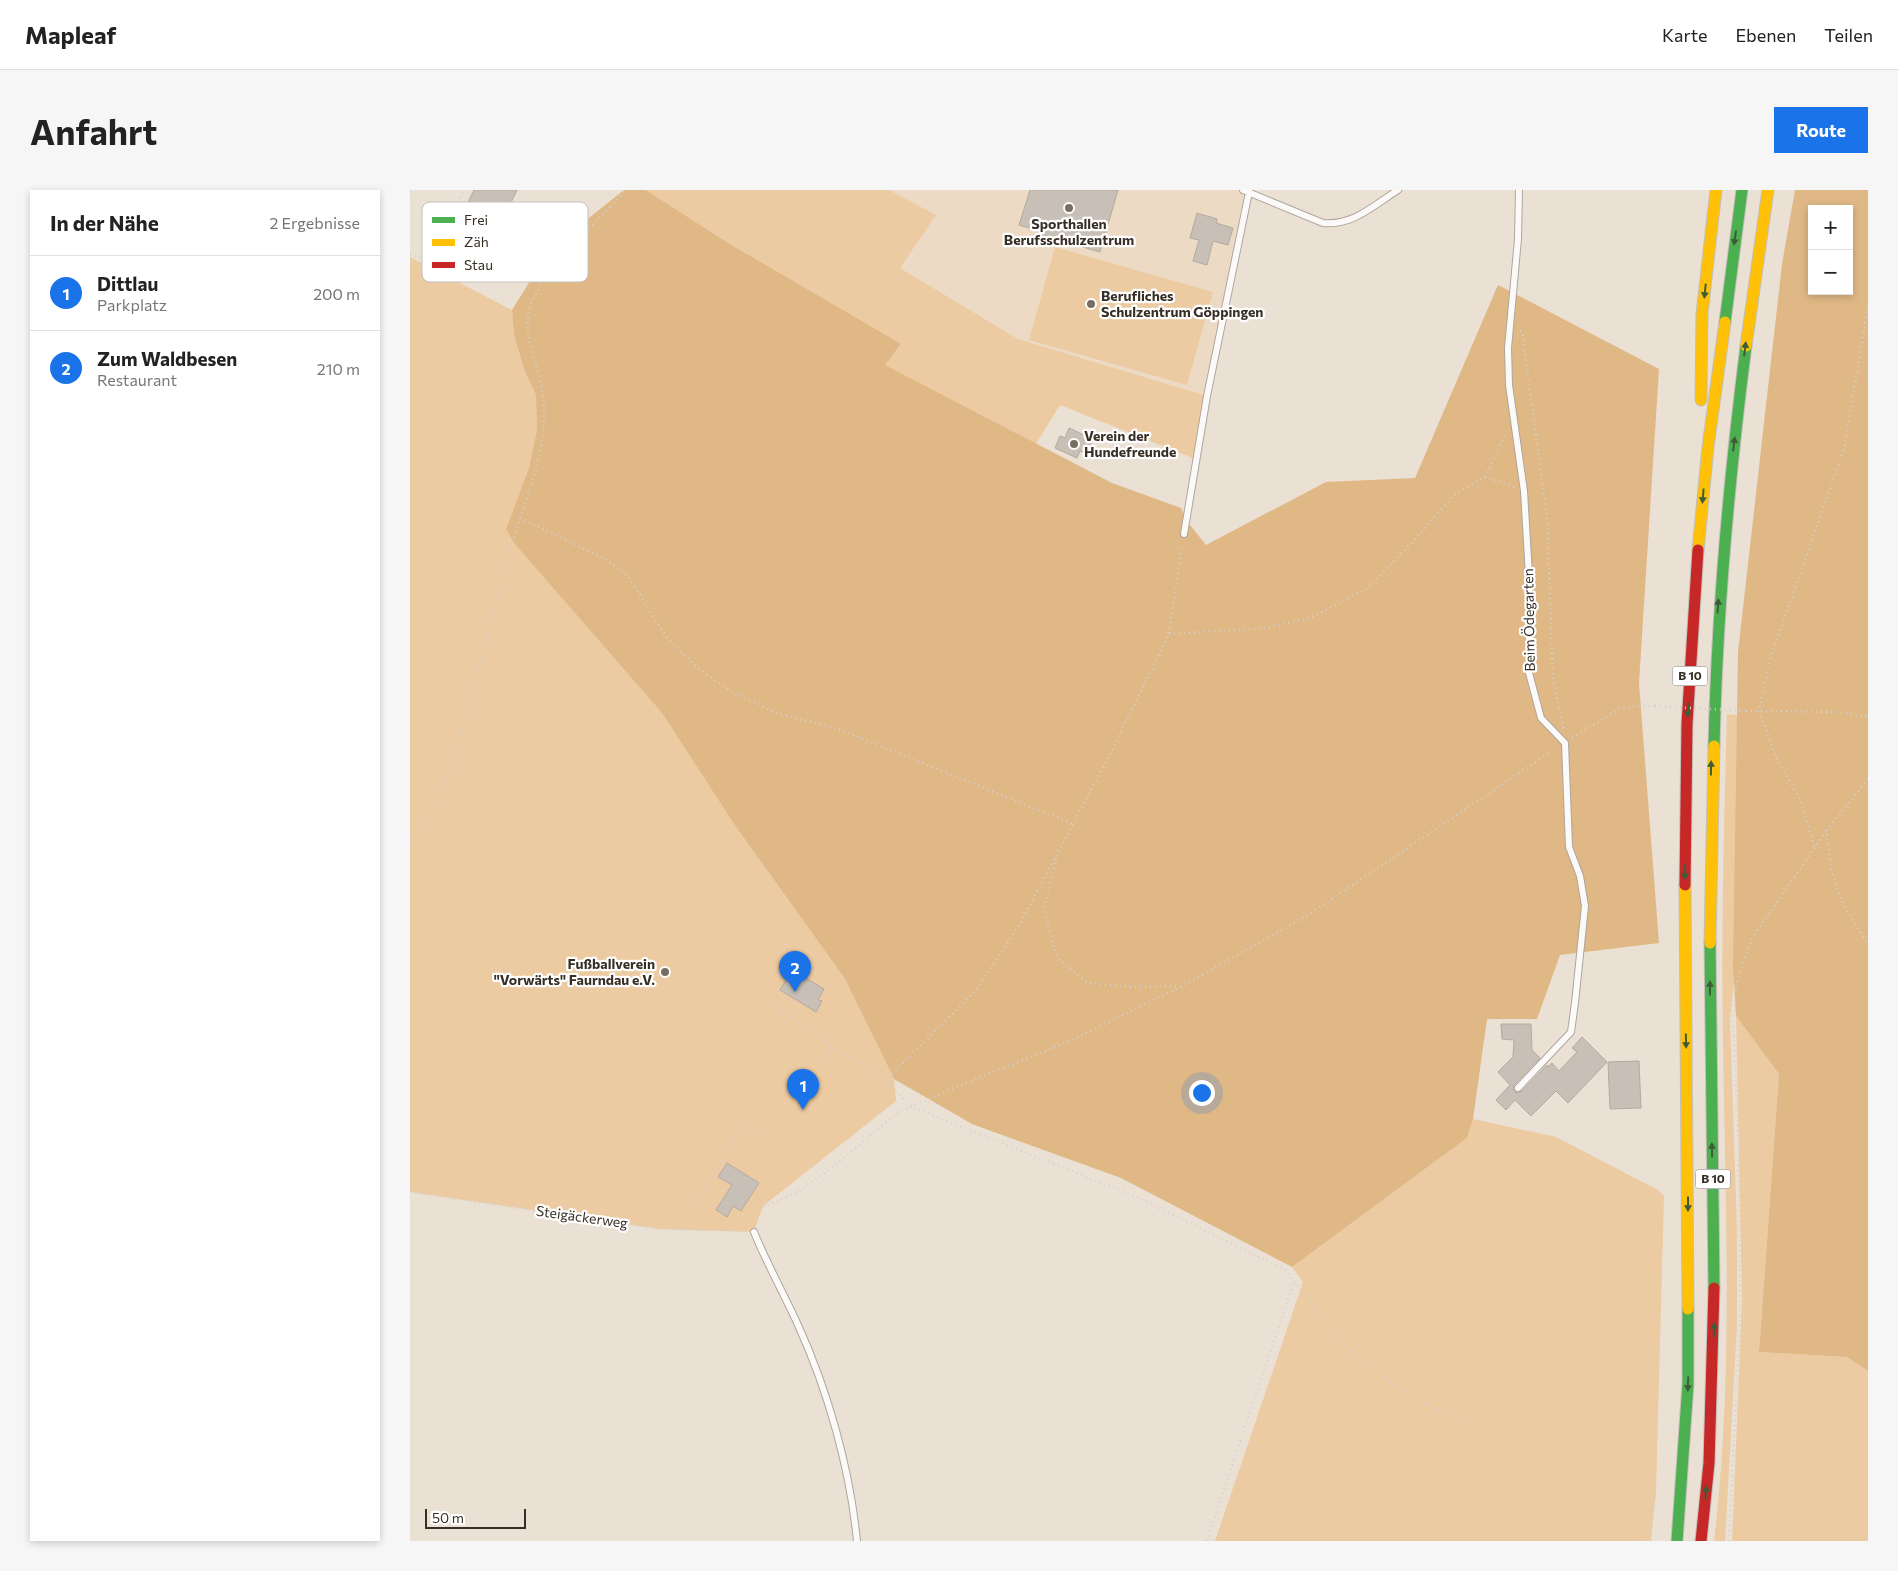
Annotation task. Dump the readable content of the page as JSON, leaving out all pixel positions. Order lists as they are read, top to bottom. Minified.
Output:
{"streets":{"highway":["B 10"],"lane":["Beim Ödegarten"],"path":["Steigäckerweg"]},"places":["Sporthallen Berufsschulzentrum","Berufliches Schulzentrum Göppingen","Verein der Hundefreunde","Fußballverein \"Vorwärts\" Faurndau e.V."],"legend":["Frei","Zäh","Stau"],"scale_bar":"50 m","page":{"header":"Mapleaf","nav":["Karte","Ebenen","Teilen"],"buttons":"Route","title":"Anfahrt","heading":["In der Nähe","2 Ergebnisse"],"map_buttons":["+","−"],"list":[{"mark":"1","name":"Dittlau","note":"Parkplatz","value":"200 m"},{"mark":"2","name":"Zum Waldbesen","note":"Restaurant","value":"210 m"}],"pins":["2","1"],"scale":"50 m"}}
